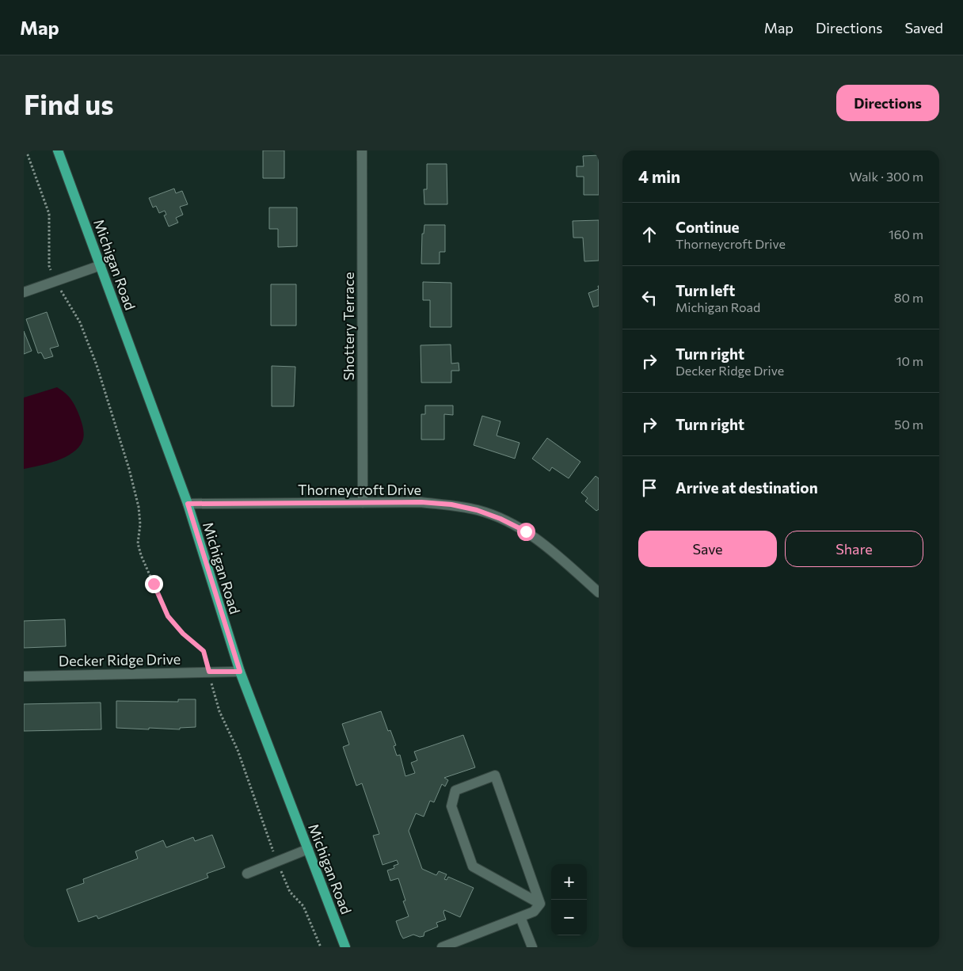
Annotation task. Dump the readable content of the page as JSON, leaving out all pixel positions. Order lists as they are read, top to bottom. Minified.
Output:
{"streets":{"main road":["Michigan Road"],"street":["Shottery Terrace","Thorneycroft Drive","Decker Ridge Drive"]},"crossings":[["Michigan Road","Thorneycroft Drive"],["Michigan Road","Decker Ridge Drive"],["Shottery Terrace","Thorneycroft Drive"]],"page":{"header":"Map","nav":["Map","Directions","Saved"],"buttons":["Directions",["Save","Share"]],"title":"Find us","heading":["4 min","Walk · 300 m"],"list":[["Continue","Thorneycroft Drive","160 m"],["Turn left","Michigan Road","80 m"],["Turn right","Decker Ridge Drive","10 m"],["Turn right","50 m"],"Arrive at destination"],"map_buttons":["+","−"]}}
